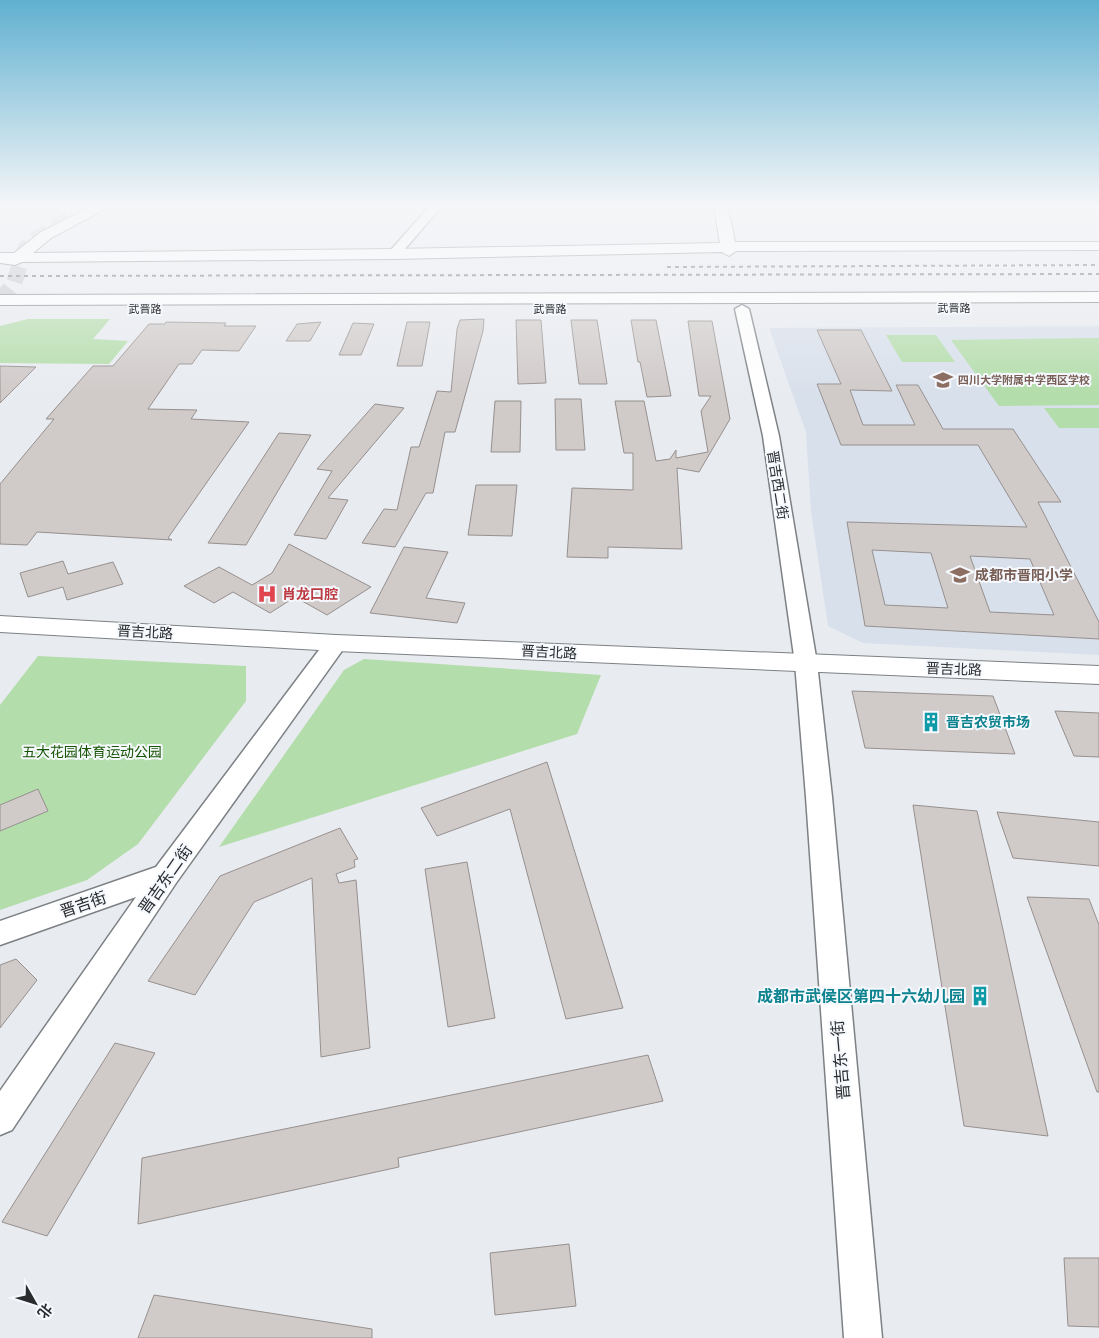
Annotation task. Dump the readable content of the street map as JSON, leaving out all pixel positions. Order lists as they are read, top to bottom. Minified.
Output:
{"streets":{"street":["武晋路","晋吉西二街","晋吉北路","晋吉东二街","晋吉街","晋吉东一街"]},"crossings":[["武晋路","晋吉西二街"],["晋吉西二街","晋吉北路"],["晋吉西二街","晋吉东一街"],["晋吉北路","晋吉东二街"],["晋吉北路","晋吉东一街"],["晋吉东二街","晋吉街"]],"parks":["五大花园体育运动公园"],"places":{"school or university":["四川大学附属中学西区学校","成都市晋阳小学"],"hospital":["肖龙口腔"],"building":["晋吉农贸市场","成都市武侯区第四十六幼儿园"]},"north":"bottom right"}
